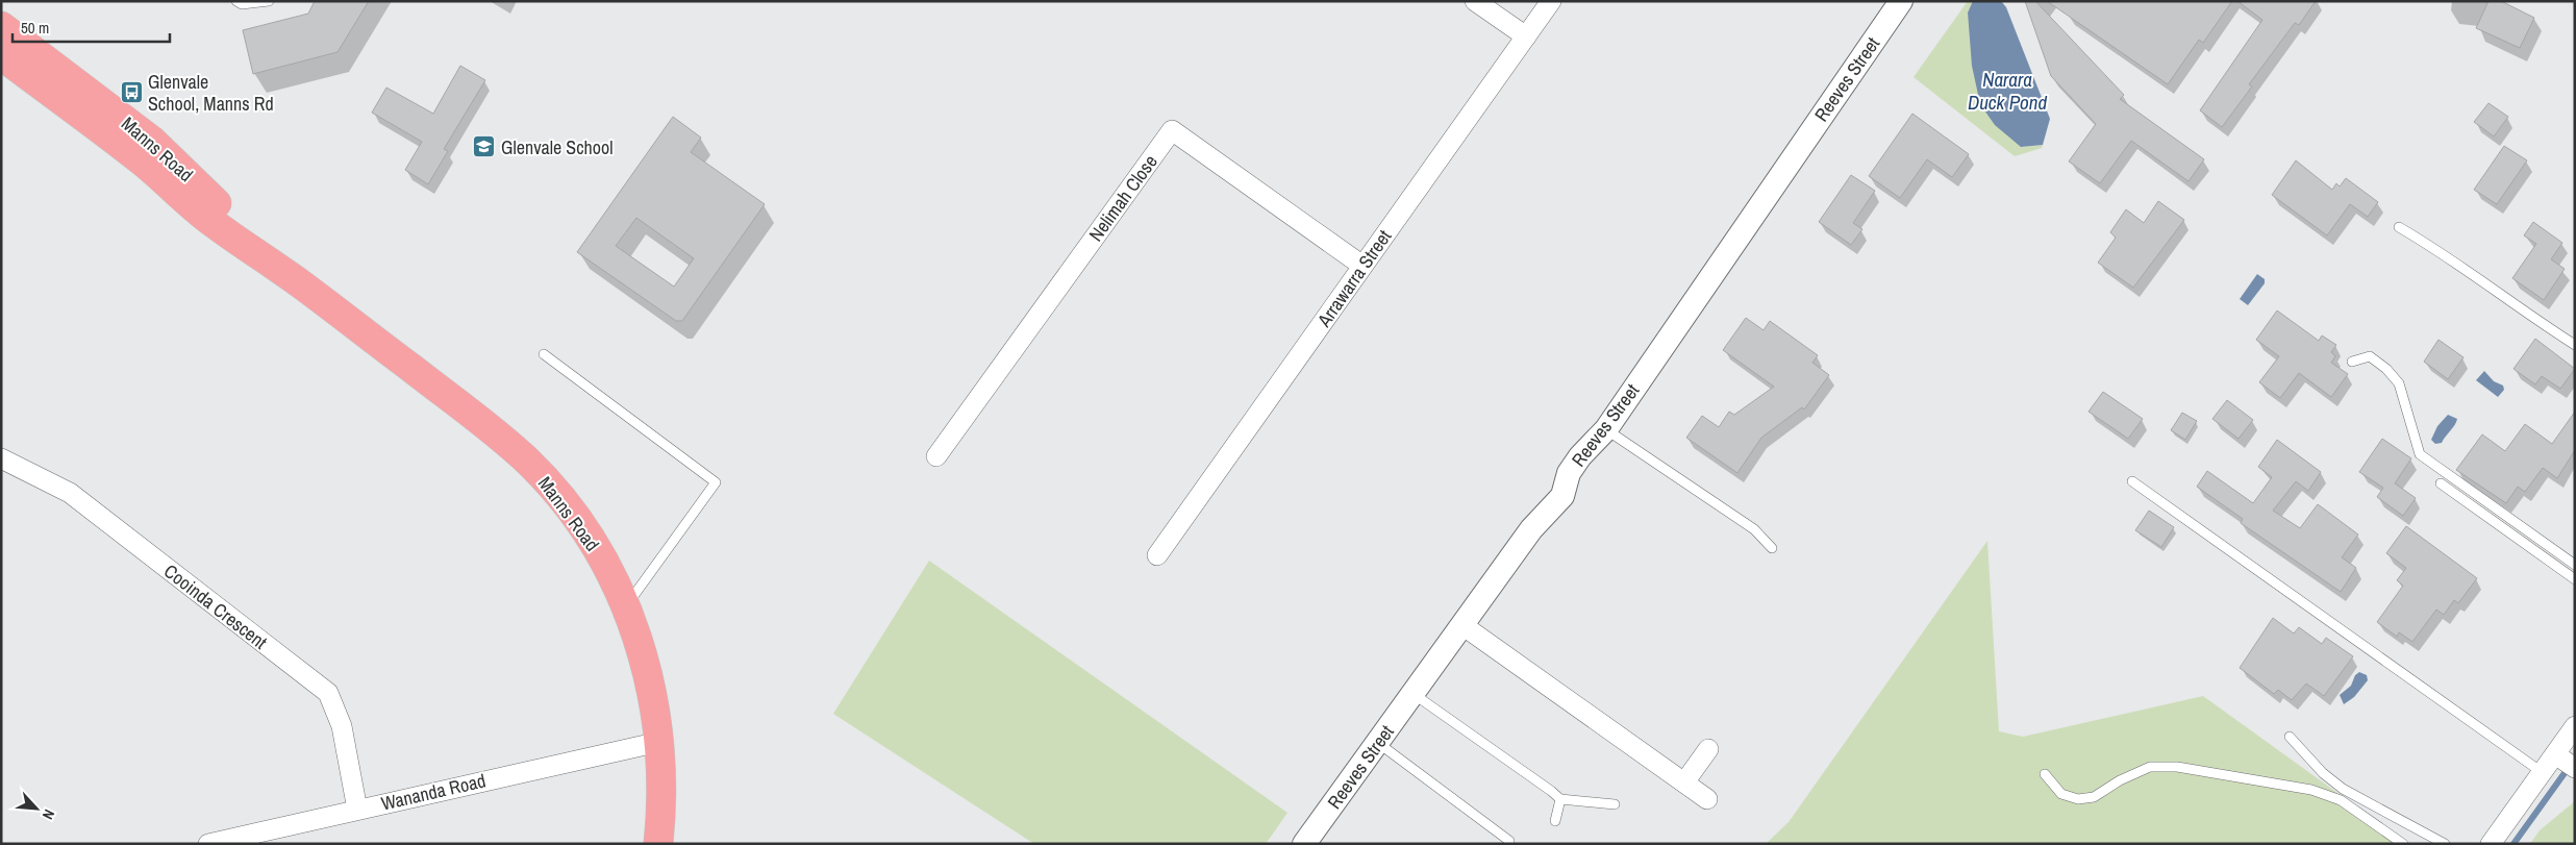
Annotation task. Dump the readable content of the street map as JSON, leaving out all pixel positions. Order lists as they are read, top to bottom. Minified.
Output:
{"streets":{"main road":["Manns Road"],"street":["Reeves Street","Nelimah Close","Arrawarra Street","Cooinda Crescent","Wananda Road"]},"crossings":[["Manns Road","Wananda Road"],["Nelimah Close","Arrawarra Street"],["Cooinda Crescent","Wananda Road"]],"water":["Narara Duck Pond"],"places":{"bus stop":["Glenvale School, Manns Rd"],"school or university":["Glenvale School"]},"scale_bar":"50 m","north":"bottom right"}
